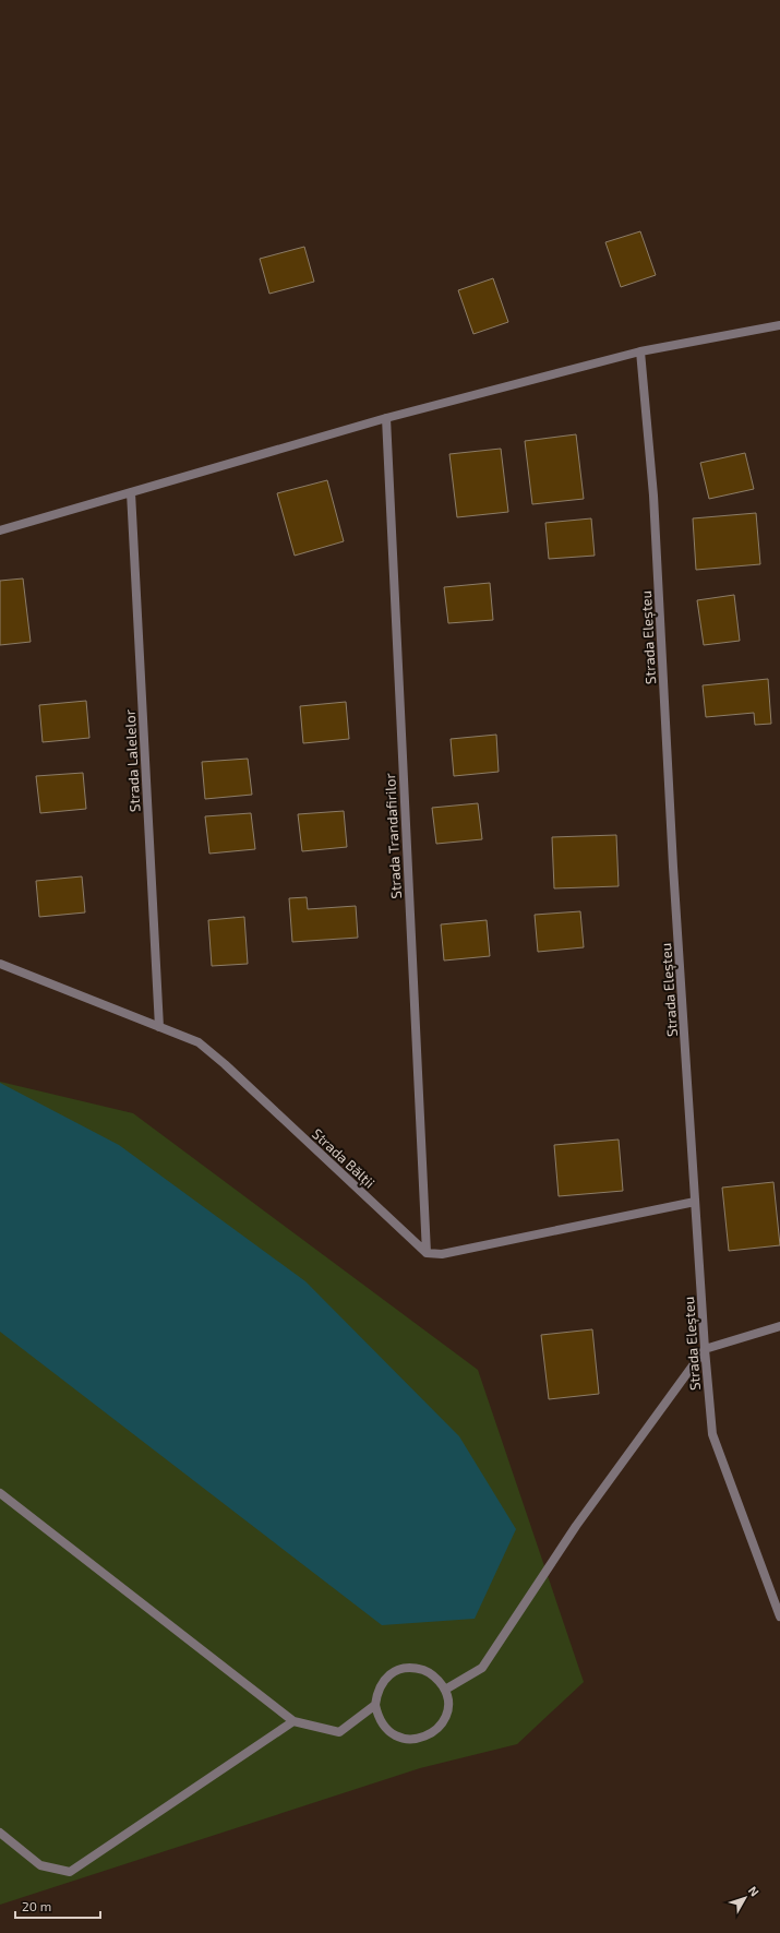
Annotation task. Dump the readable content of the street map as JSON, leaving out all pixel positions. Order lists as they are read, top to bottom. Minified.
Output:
{"streets":{"street":["Strada Eleșteu","Strada Lalelelor","Strada Trandafirilor","Strada Bălții"]},"crossings":[["Strada Lalelelor","Strada Bălții"],["Strada Trandafirilor","Strada Bălții"]],"scale_bar":"20 m","north":"top right"}
